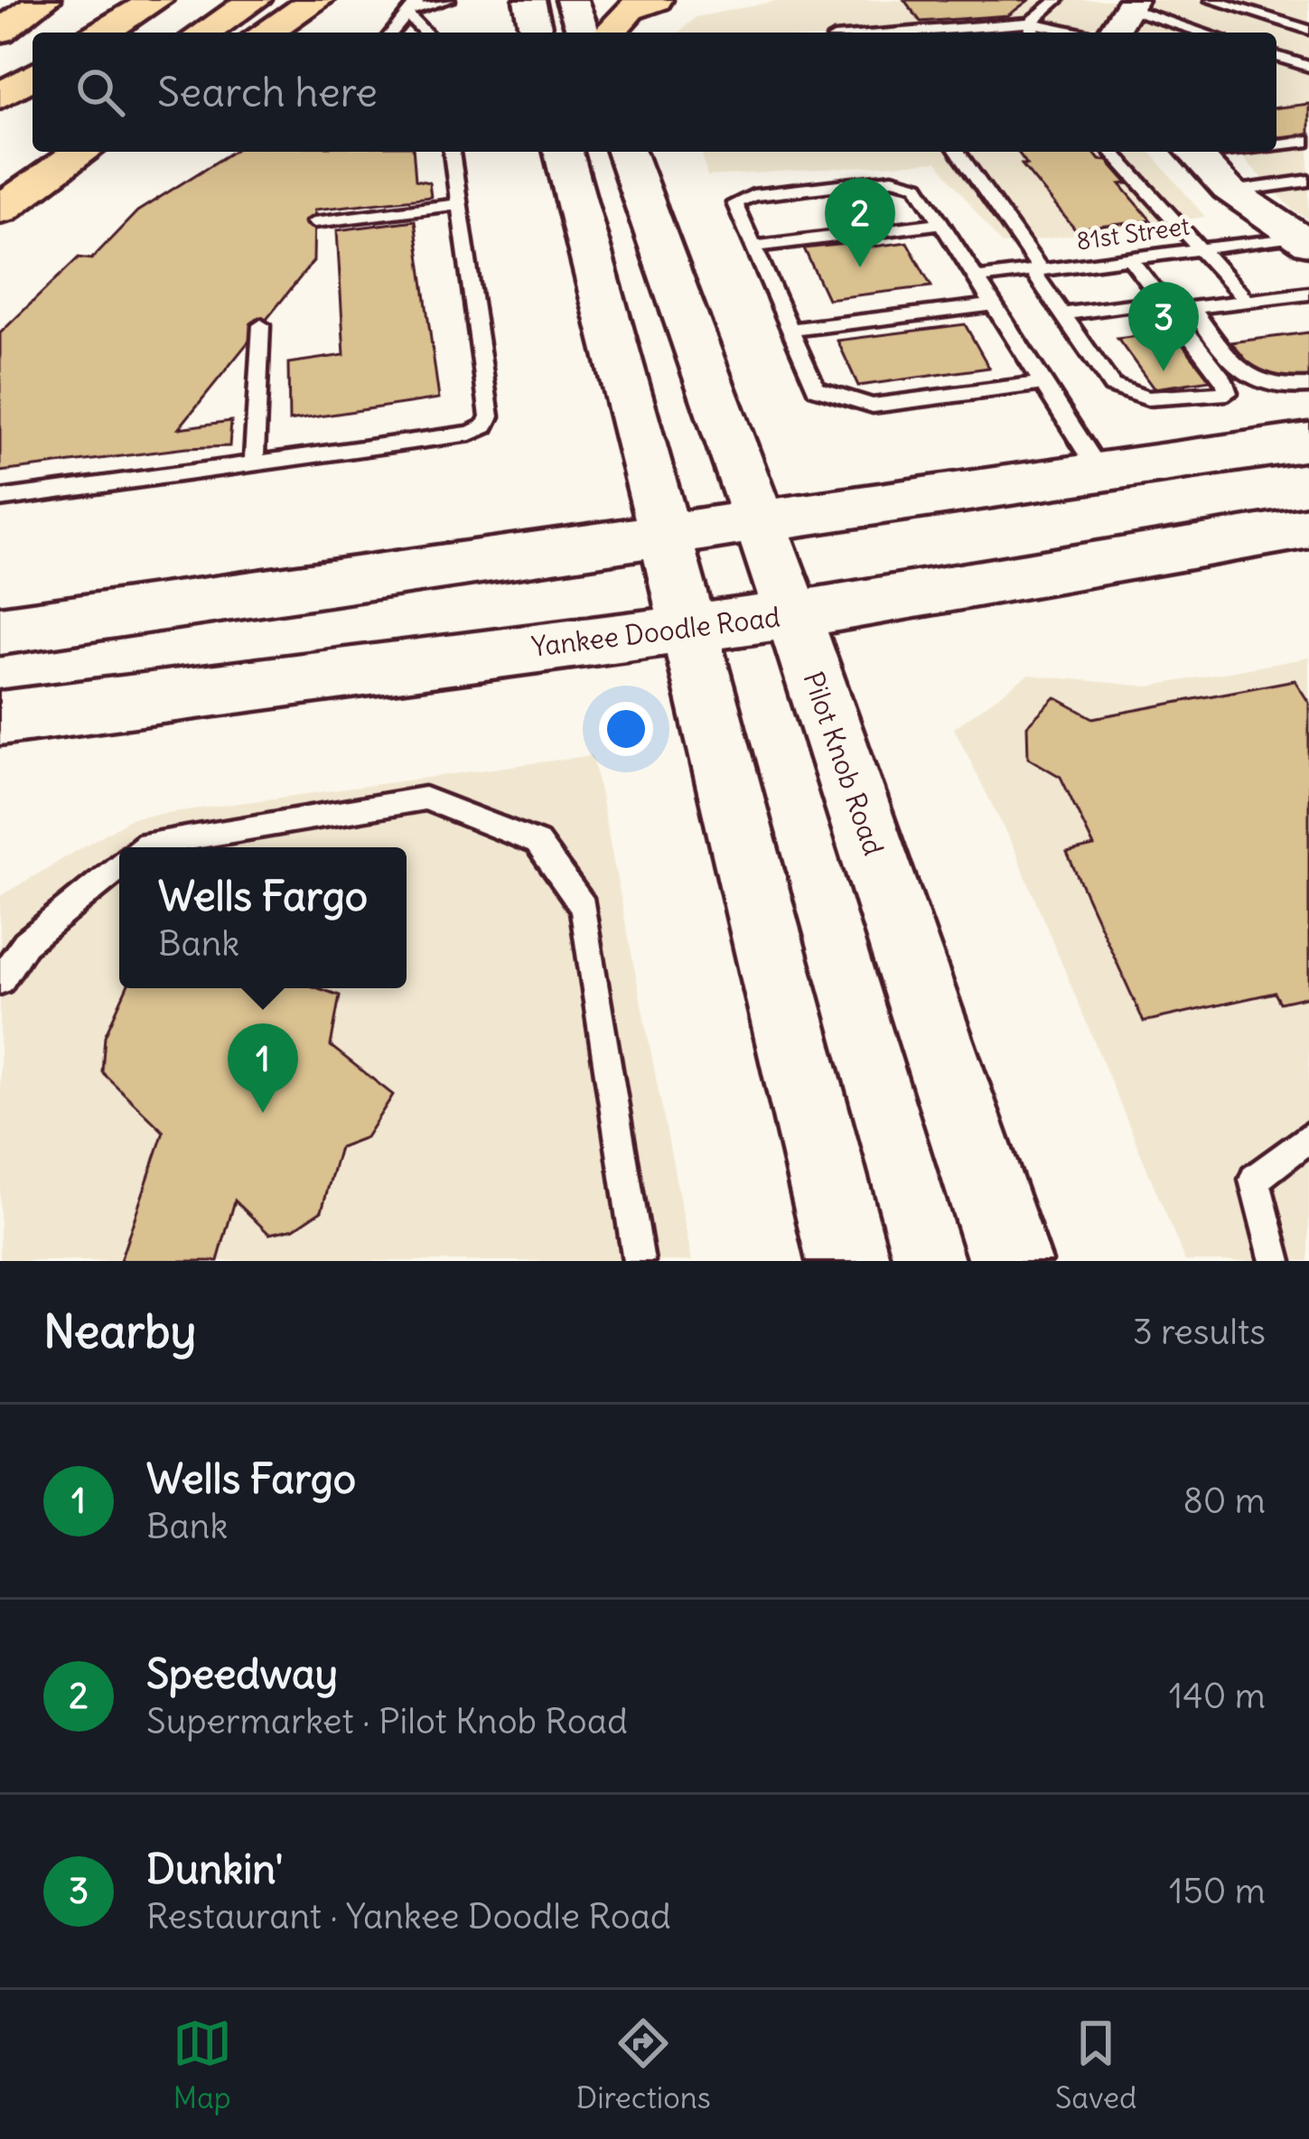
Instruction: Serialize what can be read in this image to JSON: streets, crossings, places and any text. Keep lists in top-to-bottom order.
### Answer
{
  "streets": {
    "main road": ["Yankee Doodle Road", "Pilot Knob Road"],
    "lane": ["81st Street"]
  },
  "crossings": [
    ["Yankee Doodle Road", "Pilot Knob Road"]
  ],
  "page": {
    "search": "Search here",
    "pins": ["2", "3", "1"],
    "popup": ["Wells Fargo", "Bank"],
    "heading": ["Nearby", "3 results"],
    "list": [
      {
        "mark": "1",
        "name": "Wells Fargo",
        "note": "Bank",
        "value": "80 m"
      },
      {
        "mark": "2",
        "name": "Speedway",
        "note": "Supermarket · Pilot Knob Road",
        "value": "140 m"
      },
      {
        "mark": "3",
        "name": "Dunkin'",
        "note": "Restaurant · Yankee Doodle Road",
        "value": "150 m"
      }
    ],
    "nav": ["Map", "Directions", "Saved"]
  }
}
